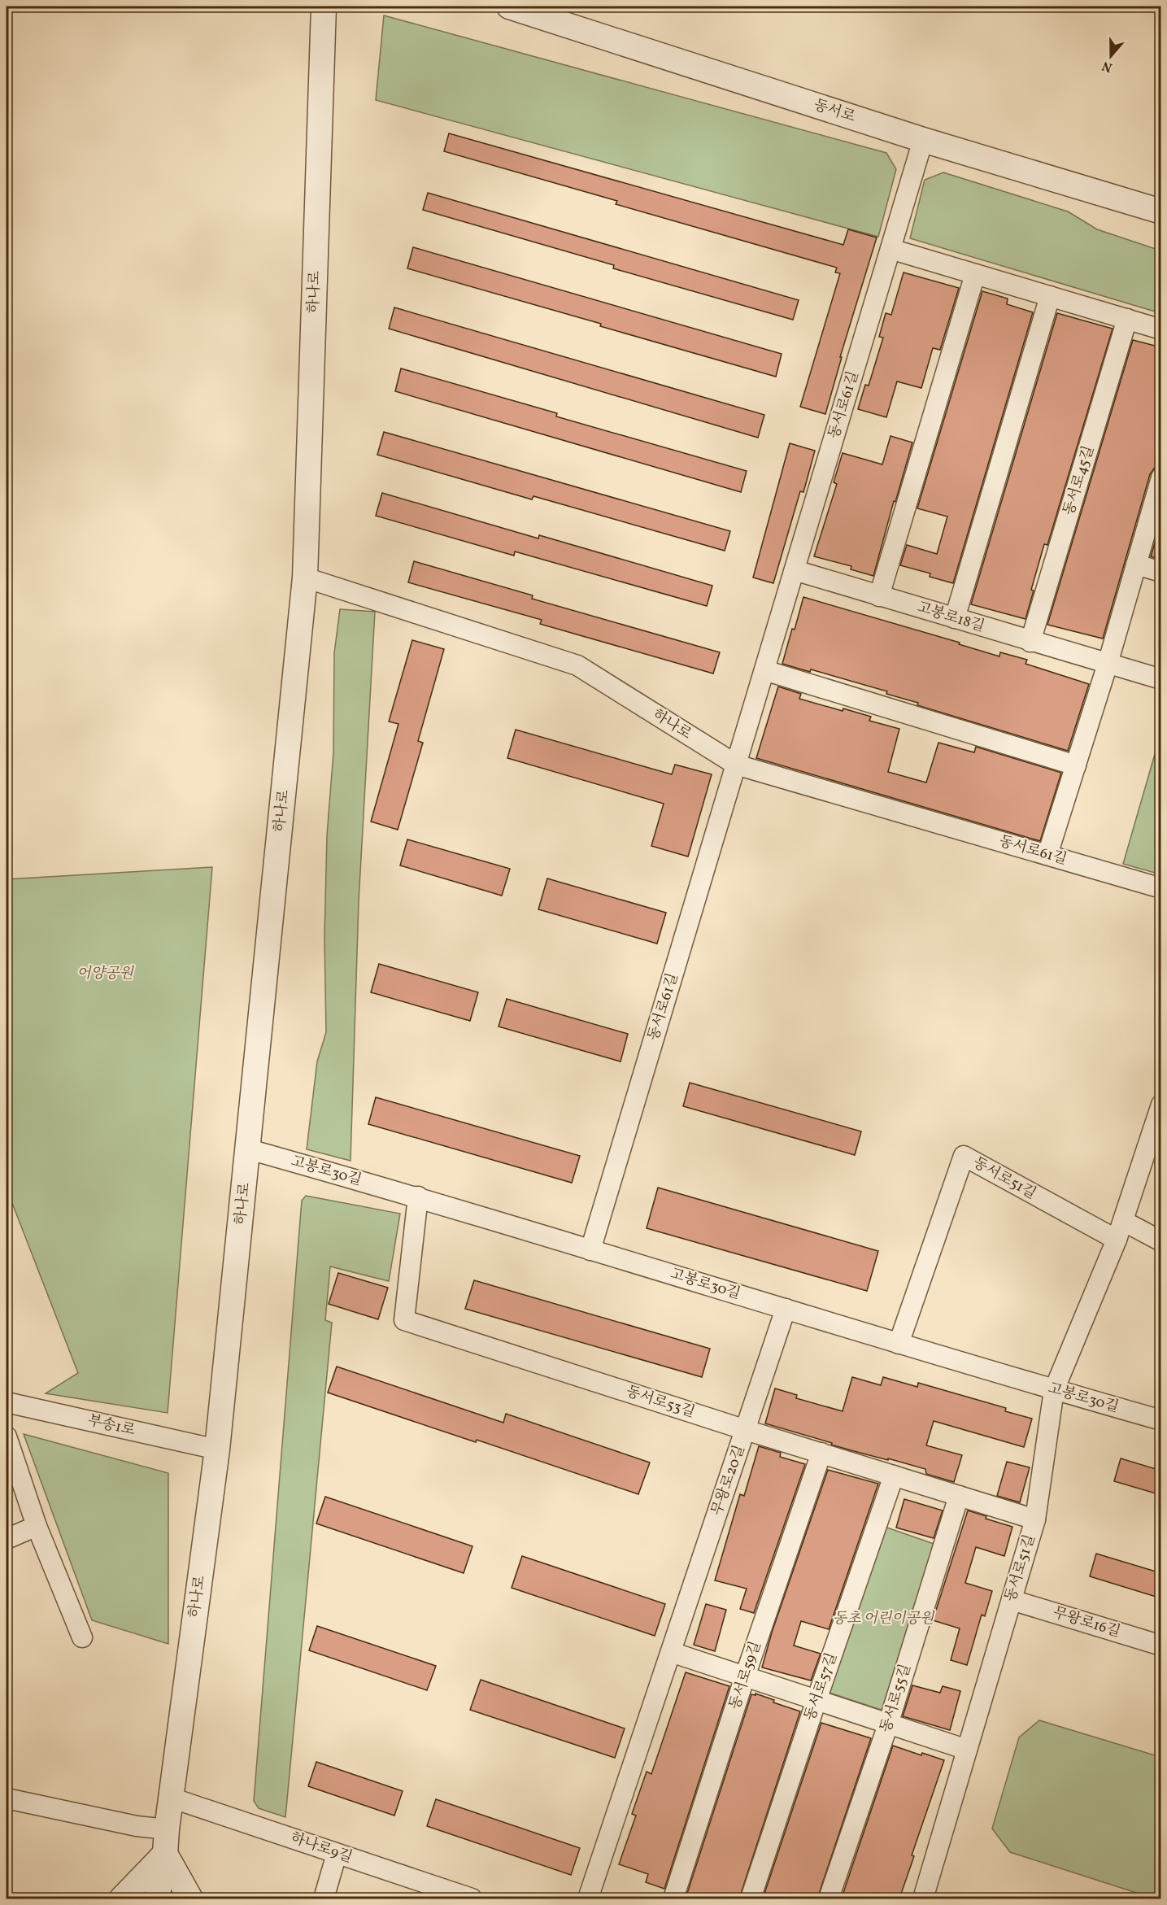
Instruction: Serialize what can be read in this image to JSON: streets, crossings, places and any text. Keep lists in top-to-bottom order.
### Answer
{
  "streets": {
    "street": [
      "동서로",
      "하나로",
      "동서로61길",
      "동서로45길",
      "고봉로18길",
      "고봉로30길",
      "동서로51길",
      "동서로53길",
      "부송1로",
      "무왕로20길",
      "무왕로16길",
      "동서로59길",
      "동서로57길",
      "동서로55길",
      "하나로9길"
    ]
  },
  "crossings": [
    ["동서로", "동서로61길"],
    ["하나로", "동서로61길"],
    ["하나로", "고봉로30길"],
    ["하나로", "부송1로"],
    ["하나로", "하나로9길"],
    ["동서로61길", "고봉로18길"],
    ["동서로61길", "고봉로30길"],
    ["동서로45길", "고봉로18길"],
    ["고봉로30길", "동서로51길"],
    ["고봉로30길", "동서로53길"],
    ["고봉로30길", "무왕로20길"],
    ["동서로51길", "동서로53길"],
    ["동서로51길", "무왕로16길"],
    ["동서로53길", "무왕로20길"],
    ["동서로53길", "동서로59길"],
    ["동서로53길", "동서로57길"],
    ["동서로53길", "동서로55길"]
  ],
  "parks": ["어양공원", "동초 어린이공원"],
  "north": "bottom"
}
